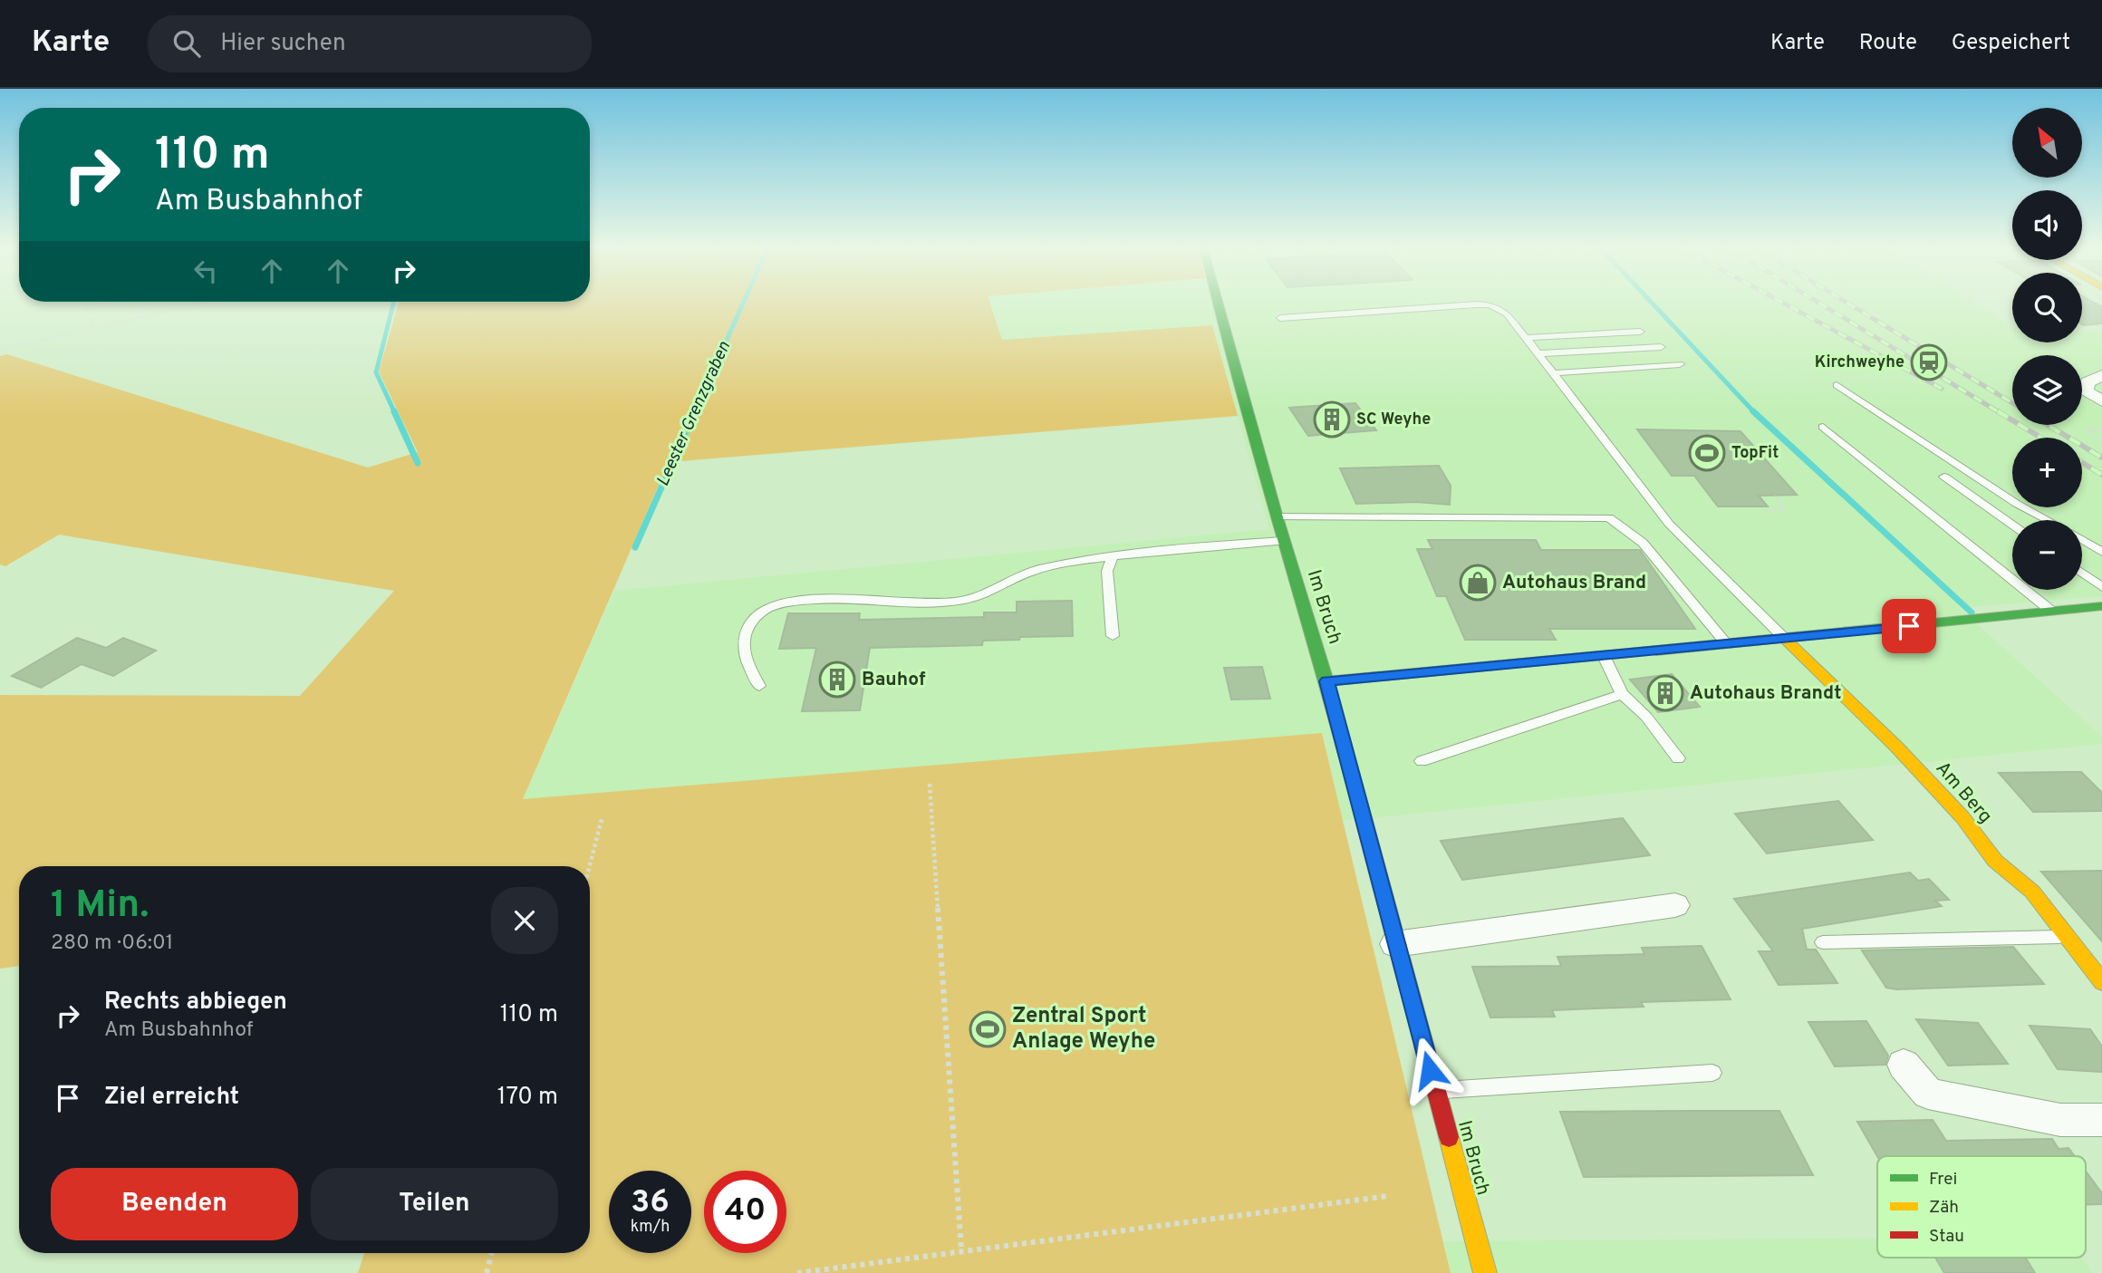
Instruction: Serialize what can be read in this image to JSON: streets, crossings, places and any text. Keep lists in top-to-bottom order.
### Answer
{
  "streets": {
    "street": ["Im Bruch", "Am Berg"]
  },
  "water": ["Leester Grenzgraben"],
  "places": {
    "station": ["Kirchweyhe"],
    "building": ["SC Weyhe", "Bauhof", "Autohaus Brandt"],
    "sports": ["TopFit", "Zentral Sport Anlage Weyhe"],
    "shop": ["Autohaus Brand"]
  },
  "legend": ["Frei", "Zäh", "Stau"],
  "north": "top left",
  "page": {
    "header": "Karte",
    "search": "Hier suchen",
    "nav": ["Karte", "Route", "Gespeichert"],
    "map_buttons": ["+", "−"],
    "turn": ["110 m", "Am Busbahnhof"],
    "heading": ["1 Min.", "280 m · 06:01"],
    "list": [
      {
        "name": "Rechts abbiegen",
        "note": "Am Busbahnhof",
        "value": "110 m"
      },
      {
        "name": "Ziel erreicht",
        "value": "170 m"
      }
    ],
    "buttons": ["Beenden", "Teilen"],
    "speed": "36 km/h",
    "limit": "40"
  }
}
